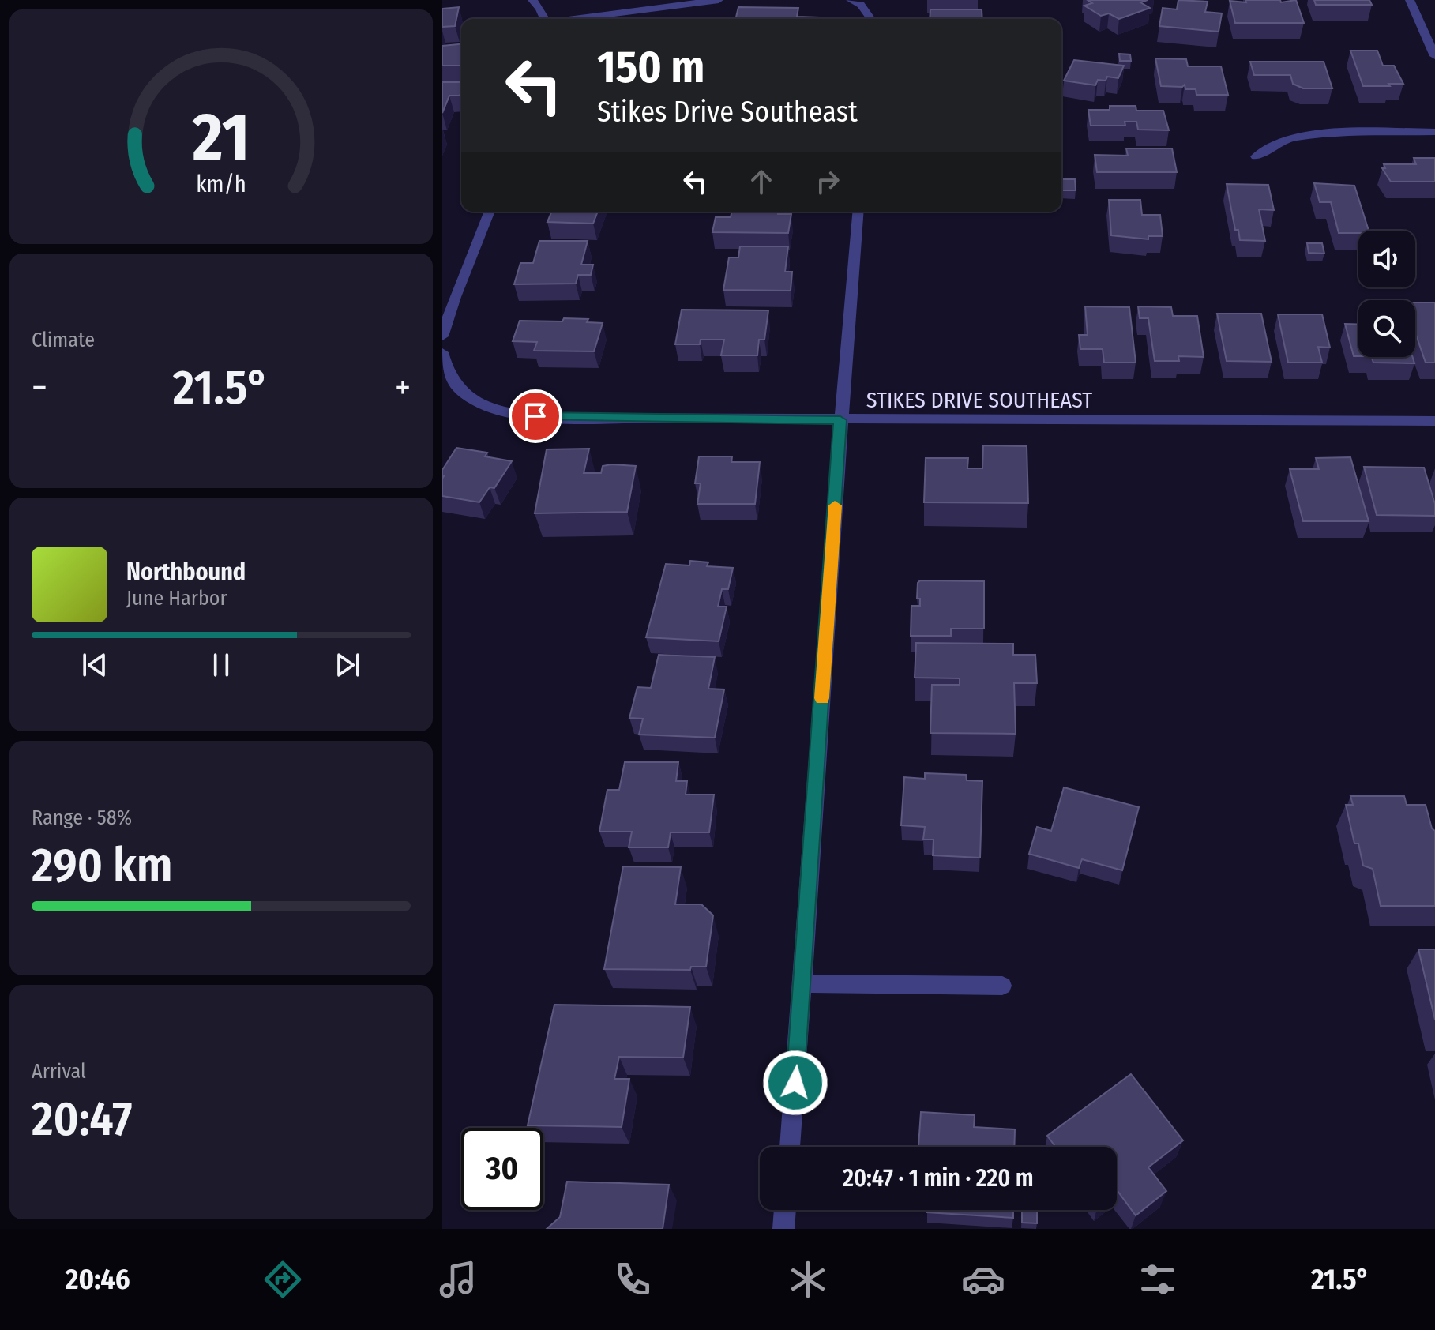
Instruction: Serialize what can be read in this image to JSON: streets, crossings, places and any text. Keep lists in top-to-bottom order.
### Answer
{
  "streets": {
    "street": ["STIKES DRIVE SOUTHEAST"]
  },
  "page": {
    "turn": ["150 m", "Stikes Drive Southeast"],
    "tile": [
      "Climate",
      ["Range · 58%", "290 km"],
      ["Arrival", "20:47"]
    ],
    "heat": ["−", "21.5°", "+"],
    "song": ["Northbound", "June Harbor"],
    "limit": "30",
    "trip": "20:47 · 1 min · 220 m",
    "tabs": ["20:46", "21.5°"],
    "gauge": ["21", "km/h"]
  }
}
